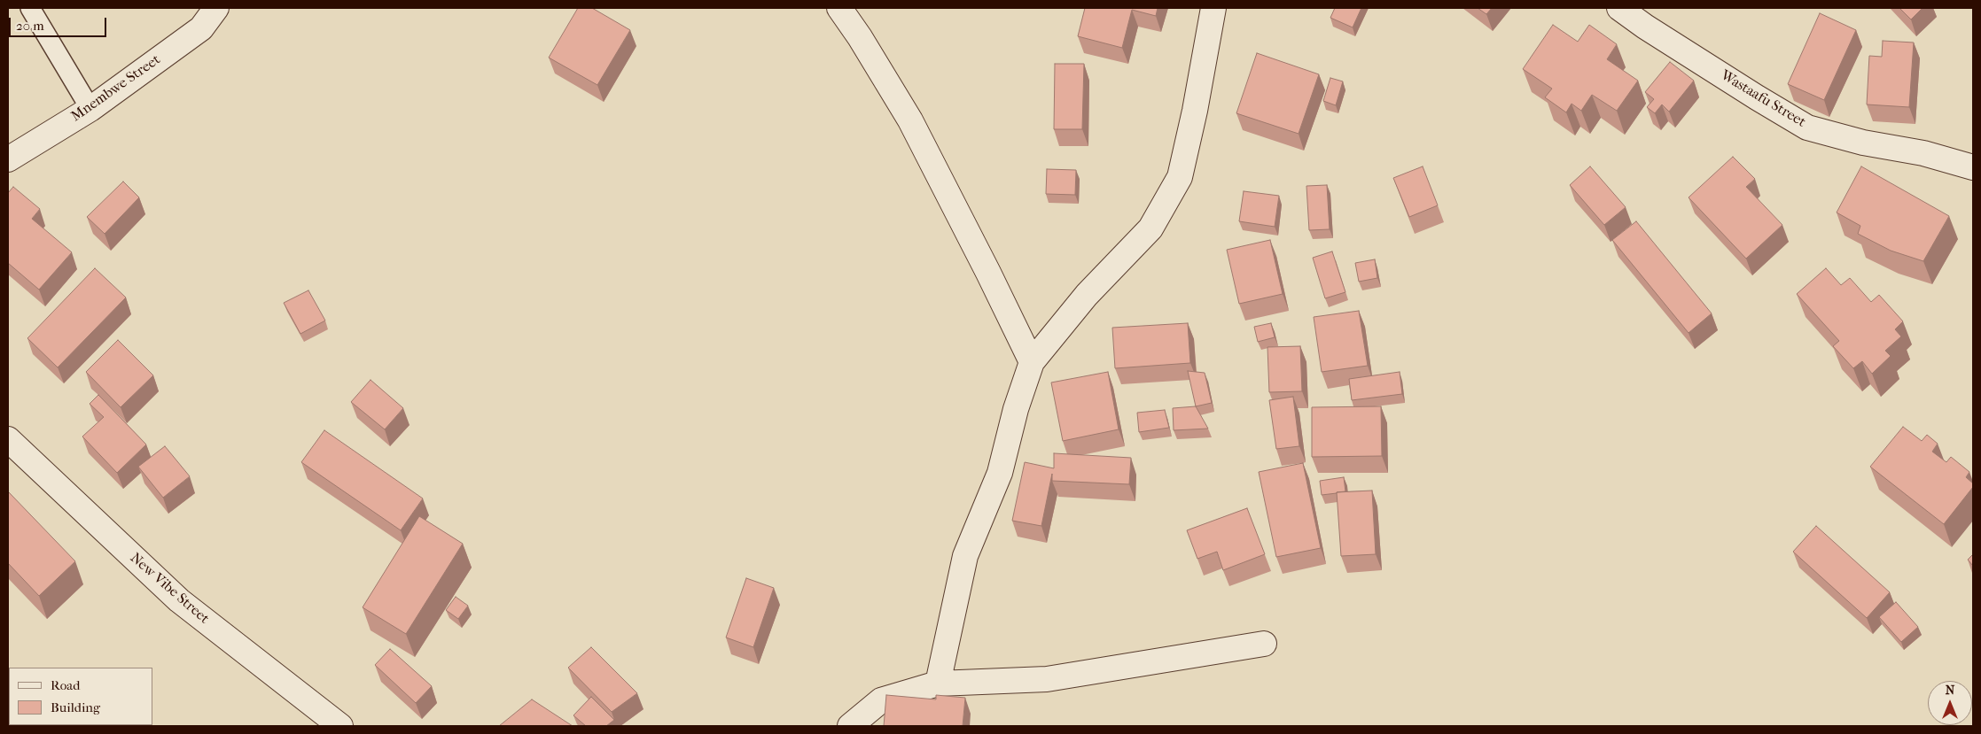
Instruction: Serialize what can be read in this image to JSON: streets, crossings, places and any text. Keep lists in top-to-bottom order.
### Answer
{
  "streets": {
    "street": ["Mnembwe Street", "Wastaafu Street", "New Vibe Street"]
  },
  "legend": ["Road", "Building"],
  "scale_bar": "20 m",
  "north": "top"
}
